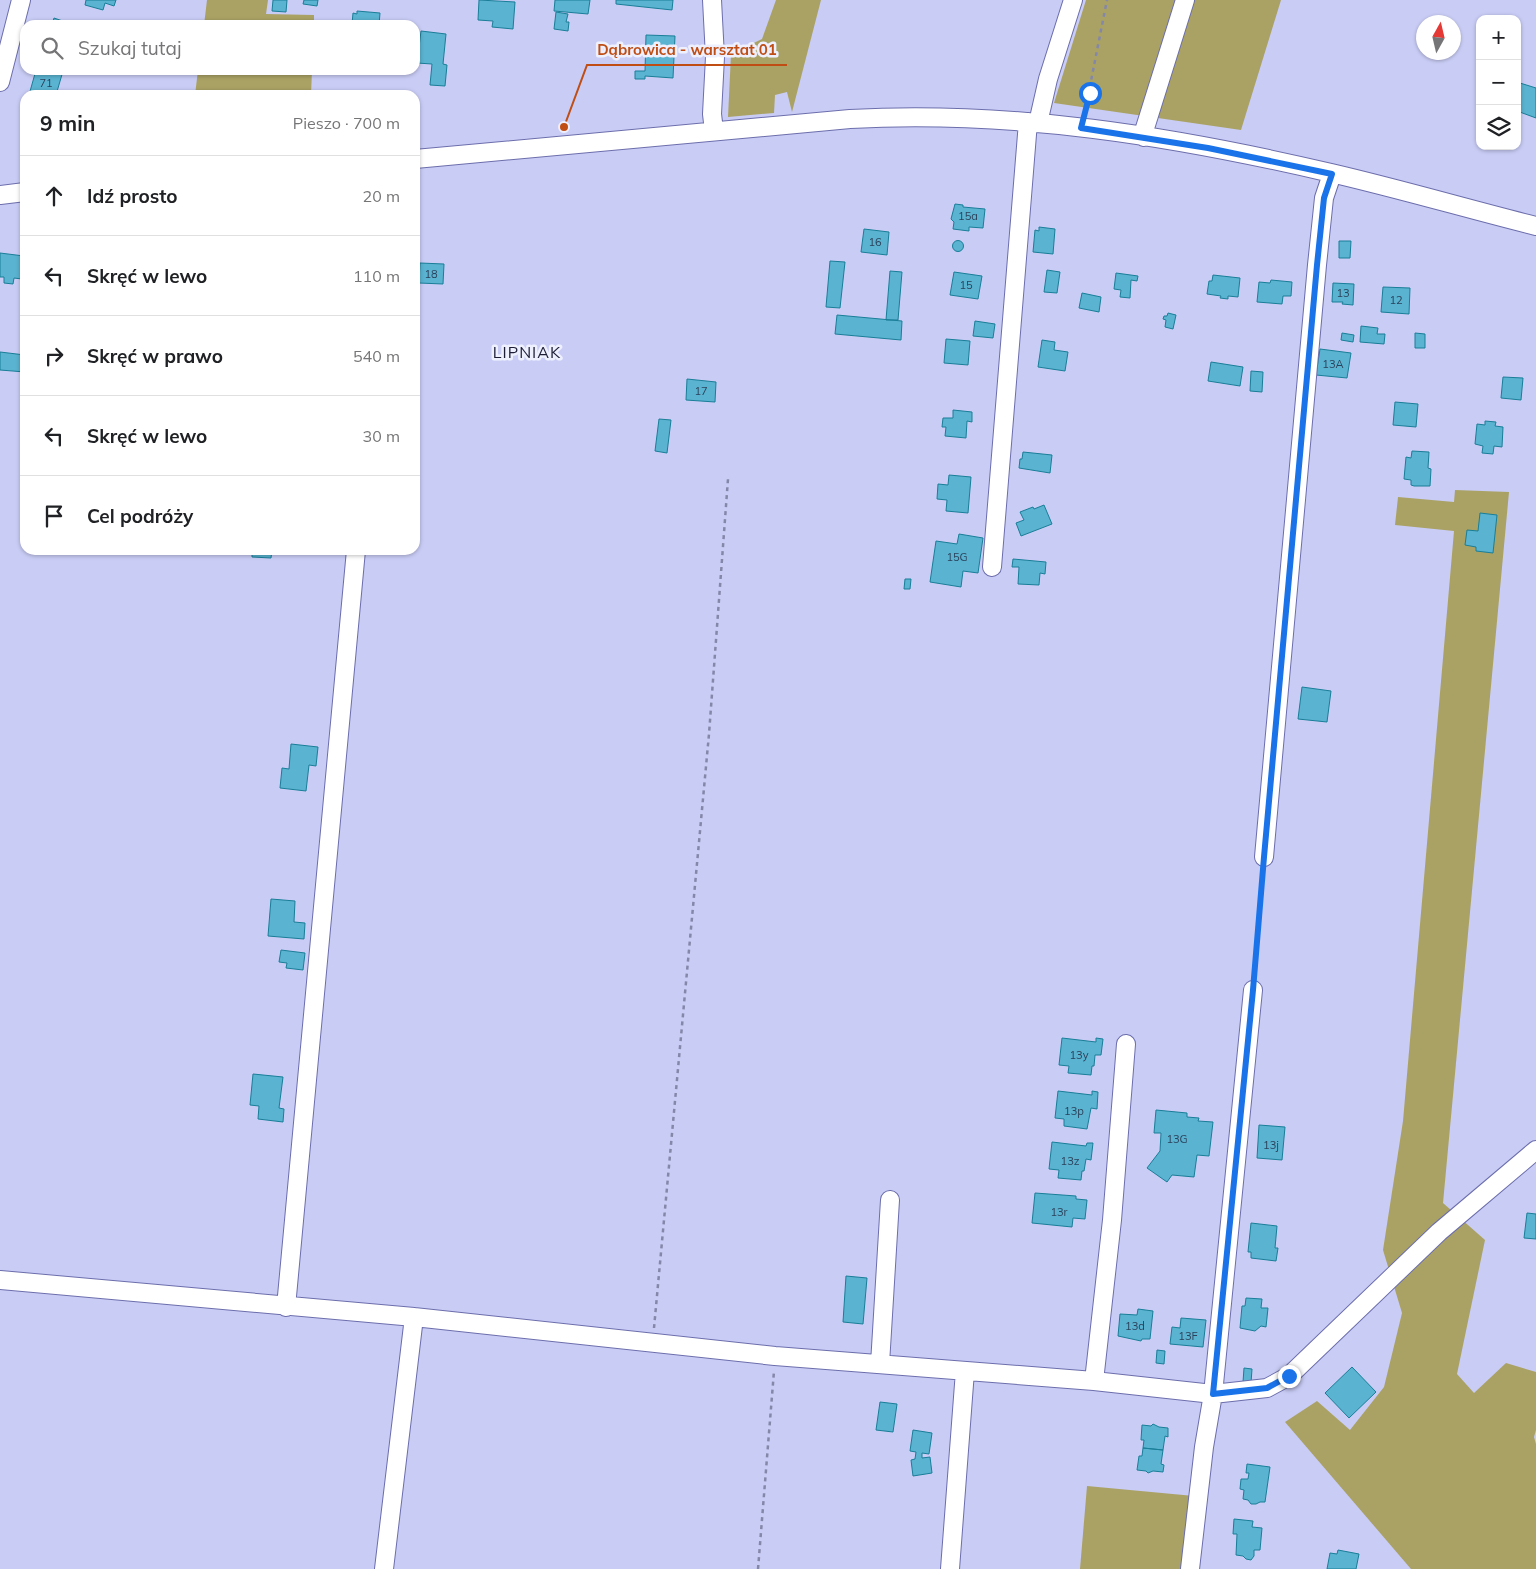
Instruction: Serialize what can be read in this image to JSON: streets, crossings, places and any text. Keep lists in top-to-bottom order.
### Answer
{
  "districts": ["LIPNIAK"],
  "places": ["Dąbrowica - warsztat 01"],
  "house_numbers": [
    "71",
    "15a",
    "16",
    "18",
    "15",
    "13",
    "12",
    "13A",
    "17",
    "15G",
    "13y",
    "13p",
    "13G",
    "13j",
    "13z",
    "13r",
    "13d",
    "13F"
  ],
  "north": "top",
  "page": {
    "map_buttons": ["+", "−"],
    "search": "Szukaj tutaj",
    "heading": ["9 min", "Pieszo · 700 m"],
    "list": [
      ["Idź prosto", "20 m"],
      ["Skręć w lewo", "110 m"],
      ["Skręć w prawo", "540 m"],
      ["Skręć w lewo", "30 m"],
      "Cel podróży"
    ]
  }
}
